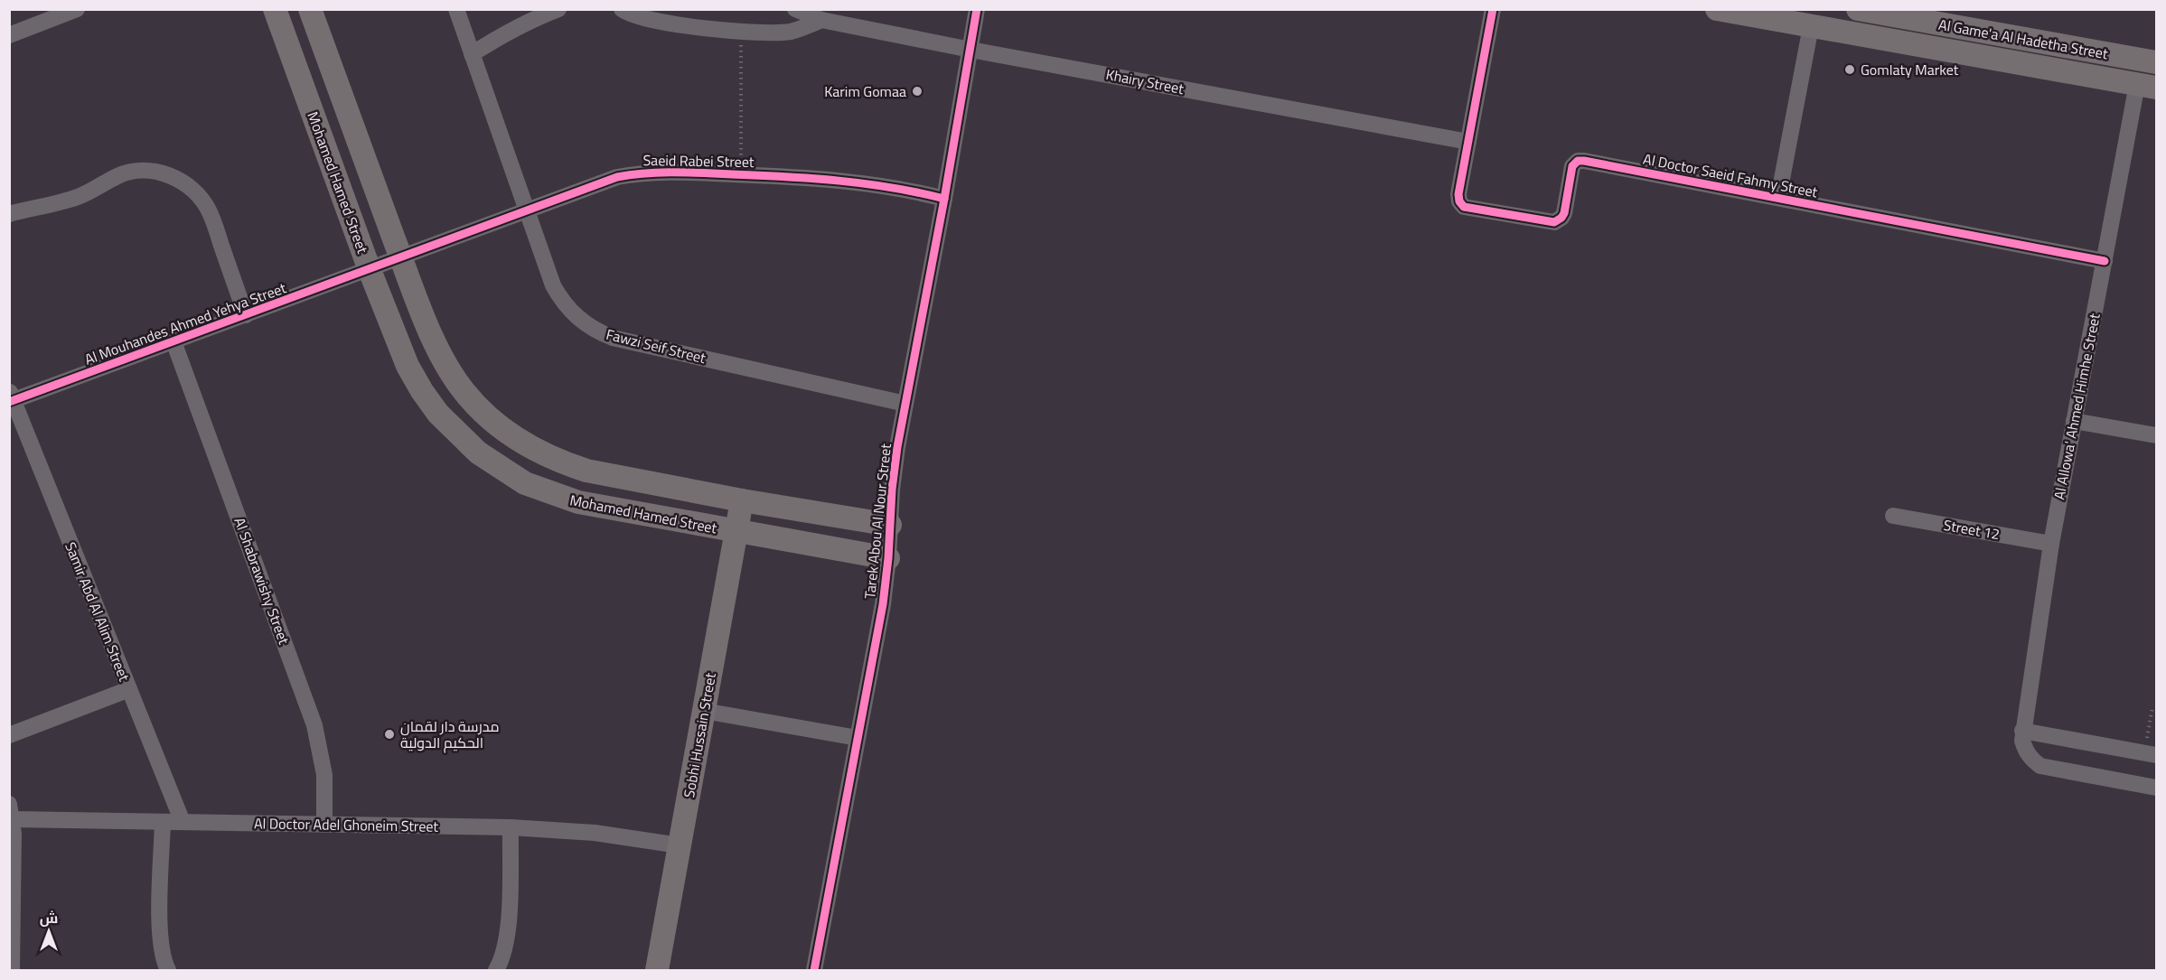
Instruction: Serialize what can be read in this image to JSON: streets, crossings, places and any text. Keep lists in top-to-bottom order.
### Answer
{
  "streets": {
    "street": [
      "Al Game'a Al Hadetha Street",
      "Khairy Street",
      "Saeid Rabei Street",
      "Al Doctor Saeid Fahmy Street",
      "Mohamed Hamed Street",
      "Al Mouhandes Ahmed Yehya Street",
      "Fawzi Seif Street",
      "Al Allowa' Ahmed Himhe Street",
      "Tarek Abou Al Nour Street",
      "Street 12",
      "Al Shabrawishy Street",
      "Samir Abd Al Alim Street",
      "Sobhi Hussain Street",
      "Al Doctor Adel Ghoneim Street"
    ]
  },
  "crossings": [
    ["Al Game'a Al Hadetha Street", "Al Allowa' Ahmed Himhe Street"],
    ["Khairy Street", "Al Doctor Saeid Fahmy Street"],
    ["Khairy Street", "Tarek Abou Al Nour Street"],
    ["Saeid Rabei Street", "Mohamed Hamed Street"],
    ["Saeid Rabei Street", "Al Mouhandes Ahmed Yehya Street"],
    ["Saeid Rabei Street", "Fawzi Seif Street"],
    ["Saeid Rabei Street", "Tarek Abou Al Nour Street"],
    ["Al Doctor Saeid Fahmy Street", "Al Allowa' Ahmed Himhe Street"],
    ["Mohamed Hamed Street", "Al Mouhandes Ahmed Yehya Street"],
    ["Mohamed Hamed Street", "Tarek Abou Al Nour Street"],
    ["Mohamed Hamed Street", "Sobhi Hussain Street"],
    ["Al Mouhandes Ahmed Yehya Street", "Al Shabrawishy Street"],
    ["Al Mouhandes Ahmed Yehya Street", "Samir Abd Al Alim Street"],
    ["Fawzi Seif Street", "Tarek Abou Al Nour Street"],
    ["Al Allowa' Ahmed Himhe Street", "Street 12"],
    ["Al Shabrawishy Street", "Al Doctor Adel Ghoneim Street"],
    ["Samir Abd Al Alim Street", "Al Doctor Adel Ghoneim Street"],
    ["Sobhi Hussain Street", "Al Doctor Adel Ghoneim Street"]
  ],
  "places": ["Gomlaty Market", "Karim Gomaa", "مدرسة دار لقمان الحكيم الدولية"],
  "north": "top"
}
